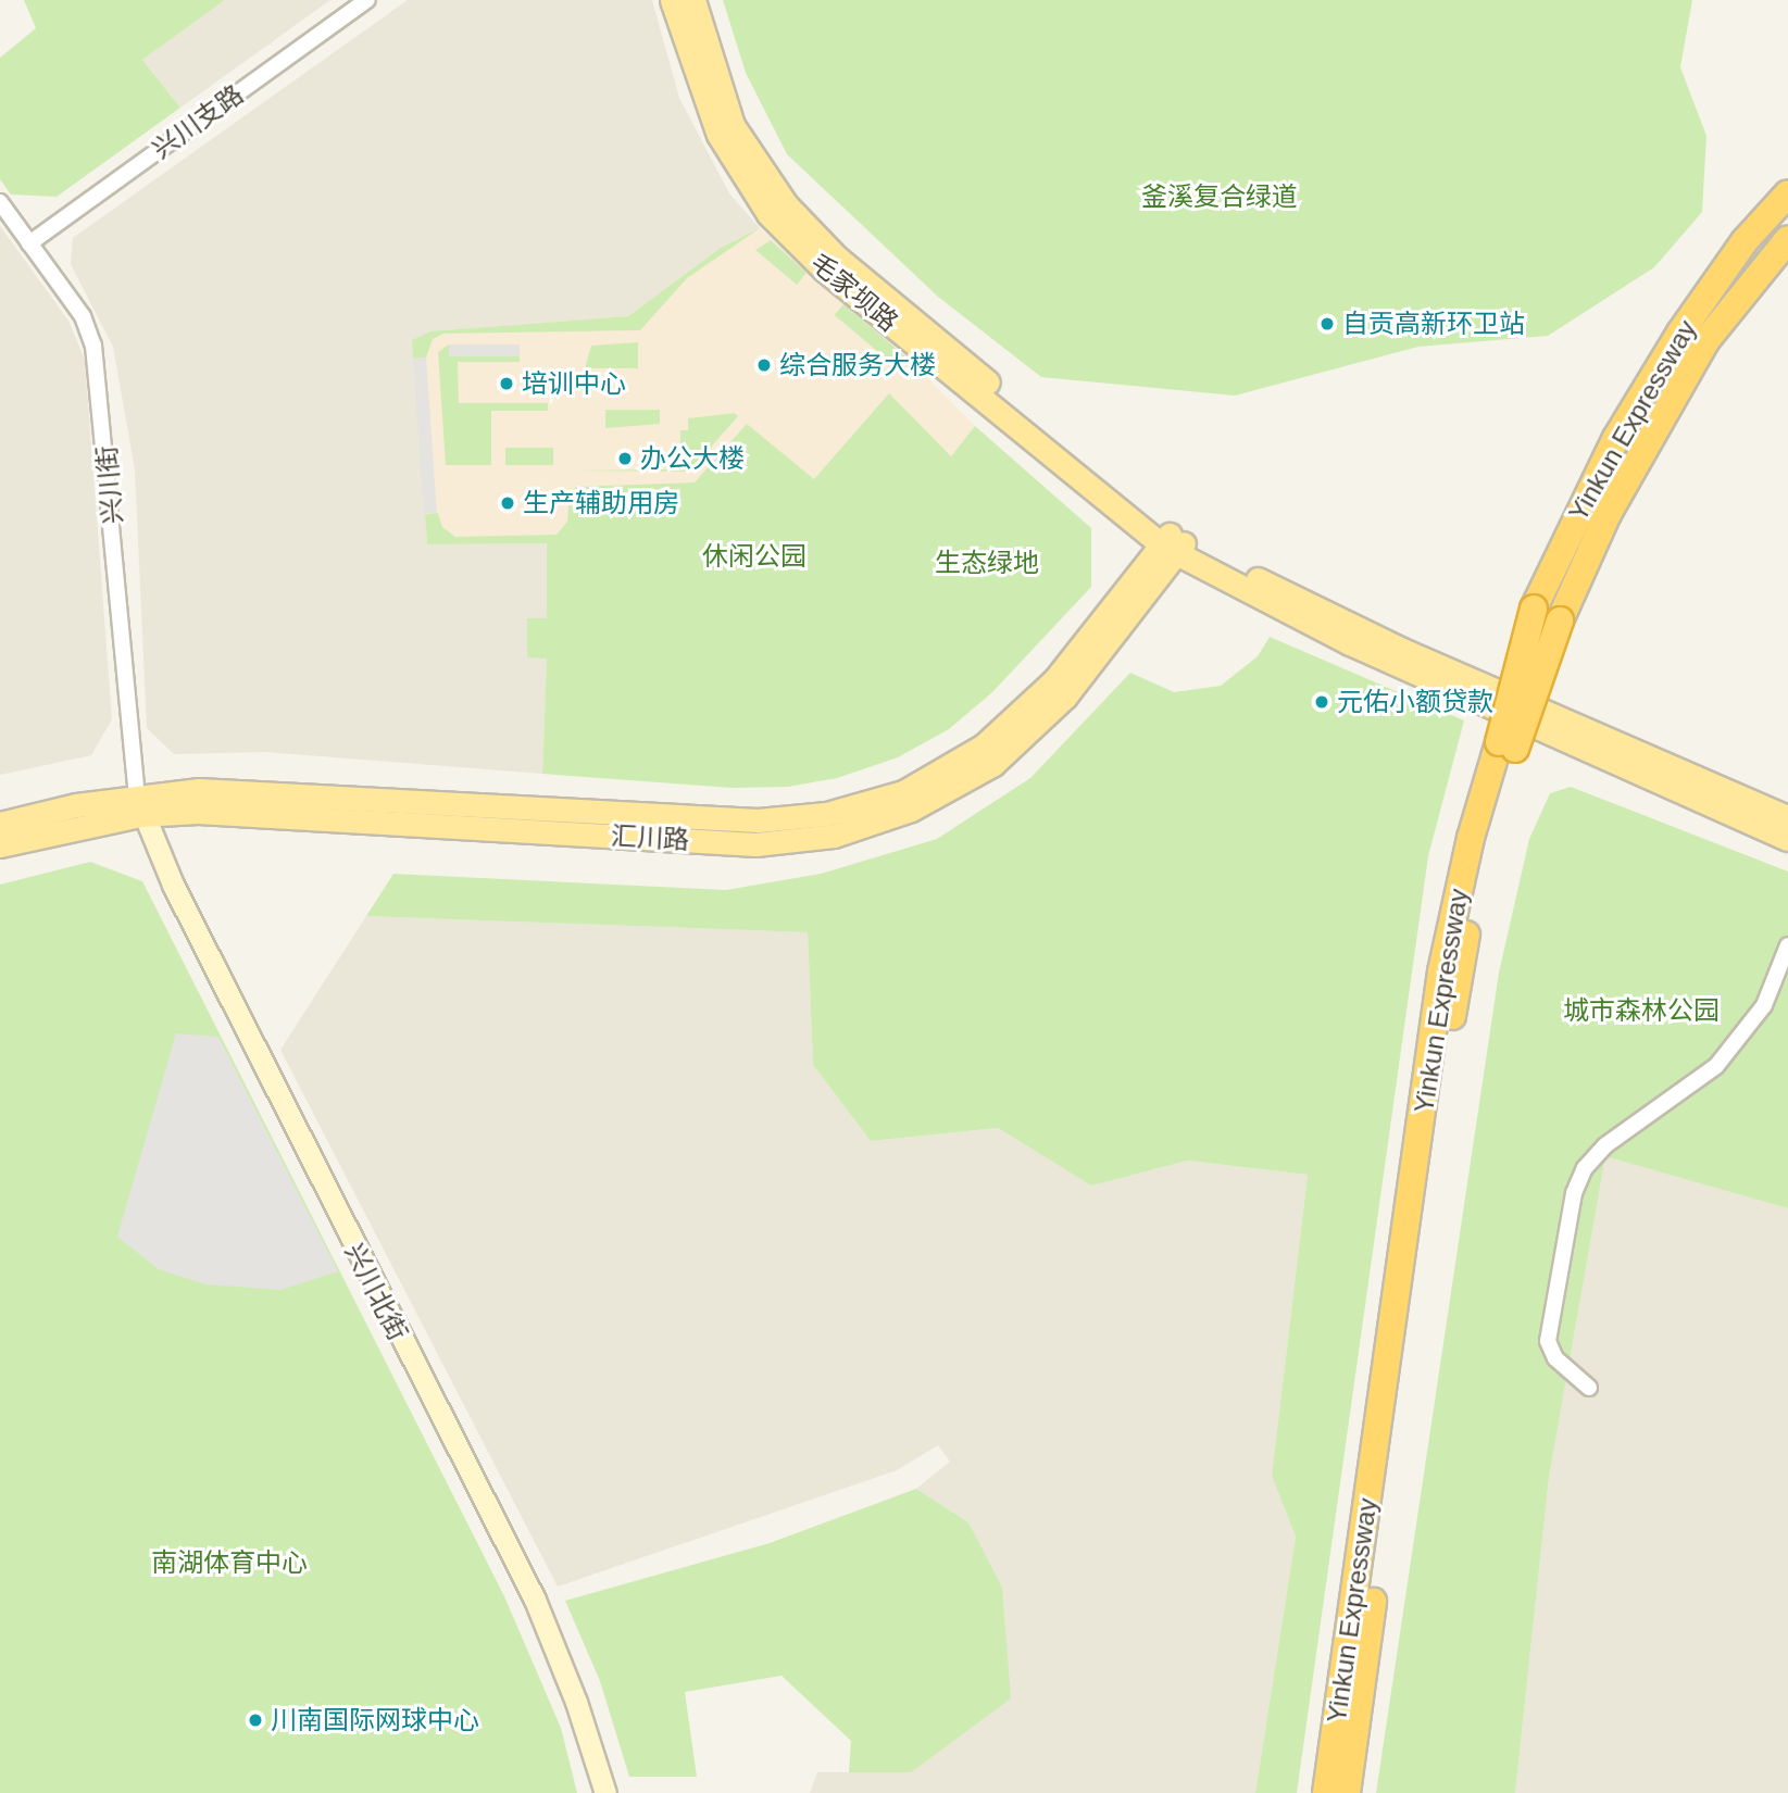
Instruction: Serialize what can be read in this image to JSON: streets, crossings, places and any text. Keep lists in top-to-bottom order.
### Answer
{
  "streets": {
    "highway": ["Yinkun Expressway"],
    "main road": ["毛家坝路", "汇川路"],
    "street": ["兴川支路", "兴川街", "兴川北街"]
  },
  "crossings": [
    ["兴川支路", "兴川街"],
    ["毛家坝路", "汇川路"],
    ["兴川街", "汇川路"],
    ["兴川街", "兴川北街"],
    ["汇川路", "兴川北街"]
  ],
  "parks": [
    "釜溪复合绿道",
    "休闲公园",
    "生态绿地",
    "城市森林公园",
    "南湖体育中心"
  ],
  "places": [
    "自贡高新环卫站",
    "综合服务大楼",
    "培训中心",
    "办公大楼",
    "生产辅助用房",
    "元佑小额贷款",
    "川南国际网球中心"
  ]
}
